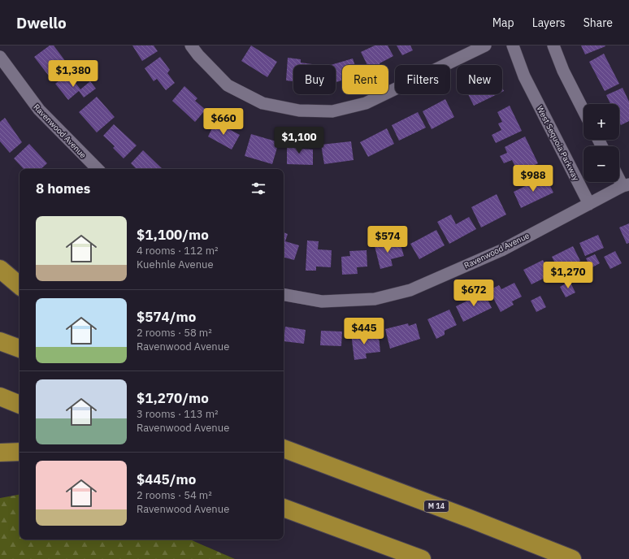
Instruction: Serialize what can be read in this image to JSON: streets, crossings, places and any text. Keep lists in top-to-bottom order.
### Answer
{
  "streets": {
    "highway": ["M 14"],
    "street": ["Ravenwood Avenue", "West Sequoia Parkway"]
  },
  "crossings": [
    ["Ravenwood Avenue", "West Sequoia Parkway"]
  ],
  "page": {
    "header": "Dwello",
    "nav": ["Map", "Layers", "Share"],
    "price": [
      "$1,380",
      "$660",
      "$1,100",
      "$988",
      "$574",
      "$1,270",
      "$672",
      "$445"
    ],
    "chip": [
      "Buy",
      "Rent",
      "Filters",
      "New"
    ],
    "map_buttons": ["+", "−"],
    "heading": "8 homes",
    "list": [
      {
        "name": "$1,100/mo",
        "note": "4 rooms · 112 m² · Kuehnle Avenue"
      },
      {
        "name": "$574/mo",
        "note": "2 rooms · 58 m² · Ravenwood Avenue"
      },
      {
        "name": "$1,270/mo",
        "note": "3 rooms · 113 m² · Ravenwood Avenue"
      },
      {
        "name": "$445/mo",
        "note": "2 rooms · 54 m² · Ravenwood Avenue"
      }
    ]
  }
}
